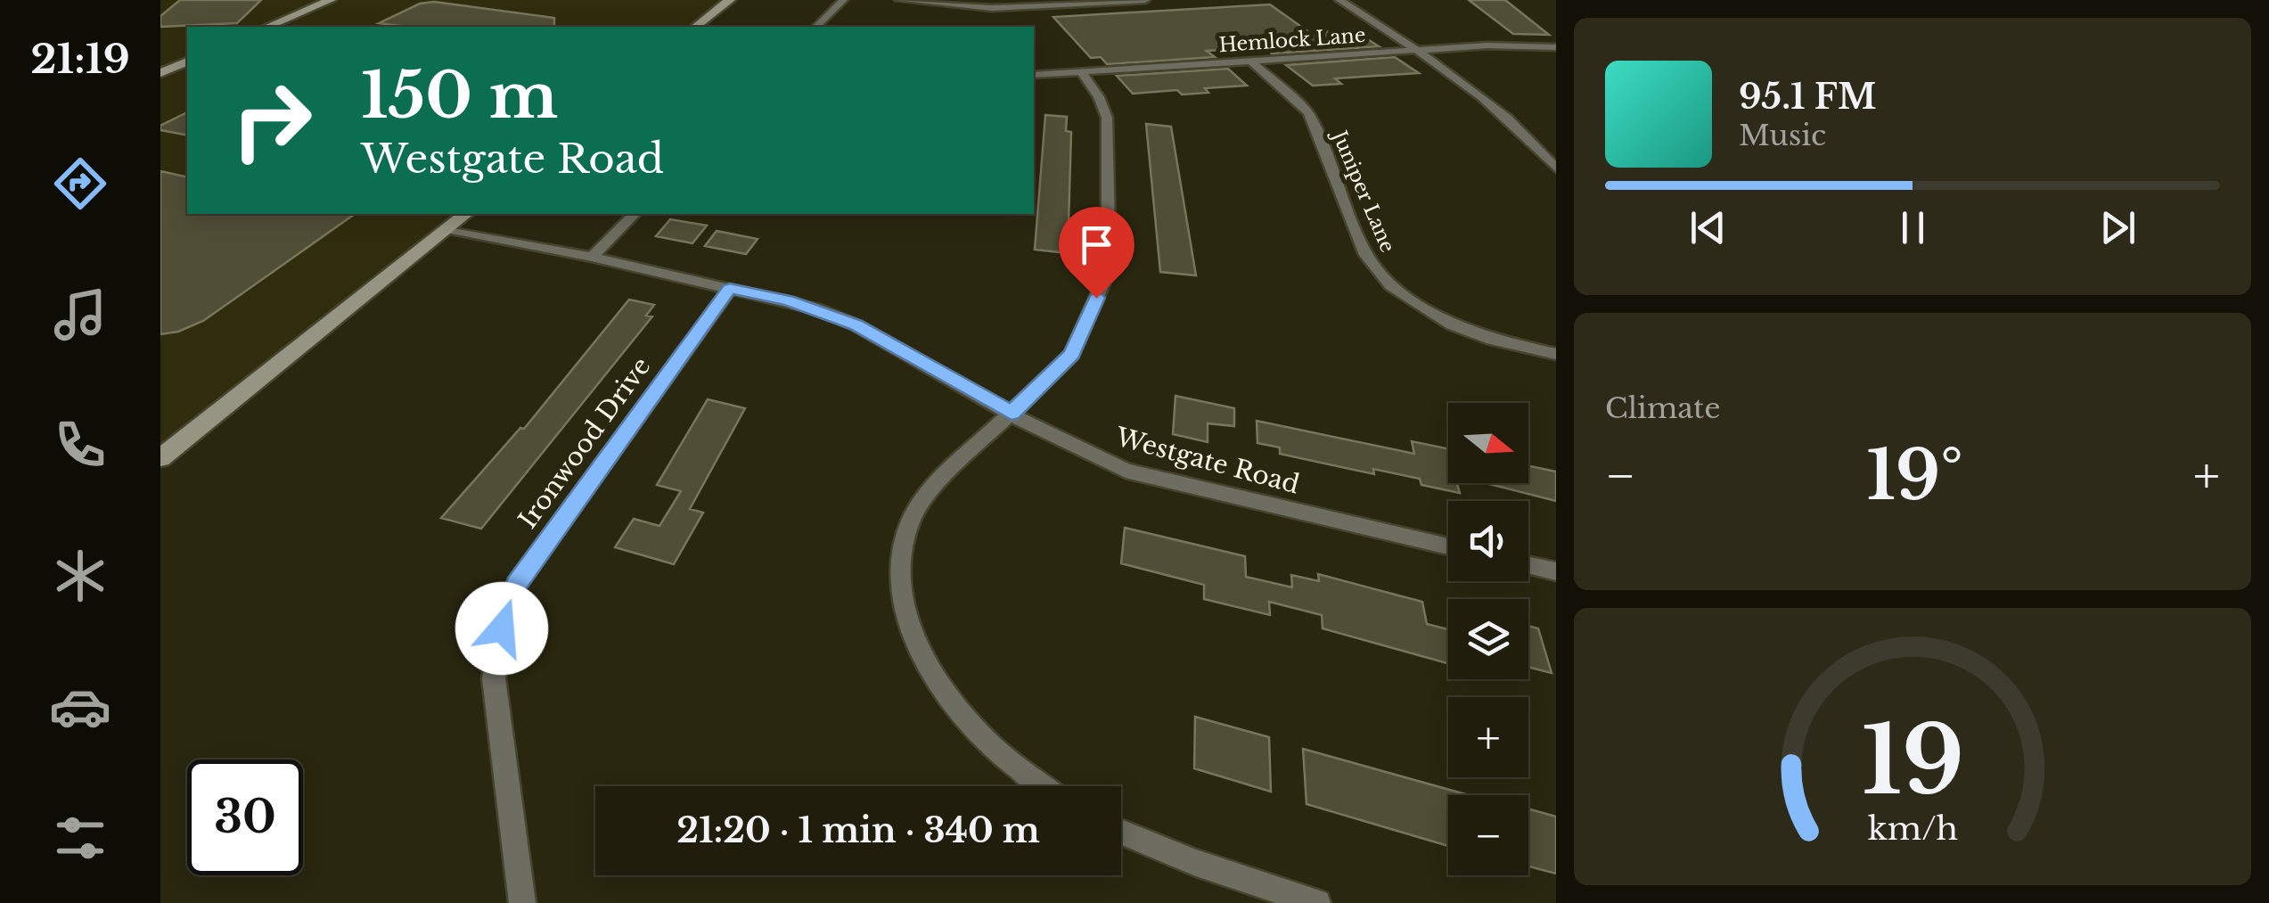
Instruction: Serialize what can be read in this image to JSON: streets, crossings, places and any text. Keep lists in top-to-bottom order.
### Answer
{
  "streets": {
    "street": [
      "Hemlock Lane",
      "Juniper Lane",
      "Ironwood Drive",
      "Westgate Road"
    ]
  },
  "crossings": [
    ["Hemlock Lane", "Juniper Lane"],
    ["Ironwood Drive", "Westgate Road"]
  ],
  "north": "right",
  "page": {
    "tabs": "21:19",
    "turn": ["150 m", "Westgate Road"],
    "song": ["95.1 FM", "Music"],
    "tile": "Climate",
    "map_buttons": ["+", "−"],
    "heat": ["−", "19°", "+"],
    "limit": "30",
    "trip": "21:20 · 1 min · 340 m",
    "gauge": ["19", "km/h"]
  }
}
